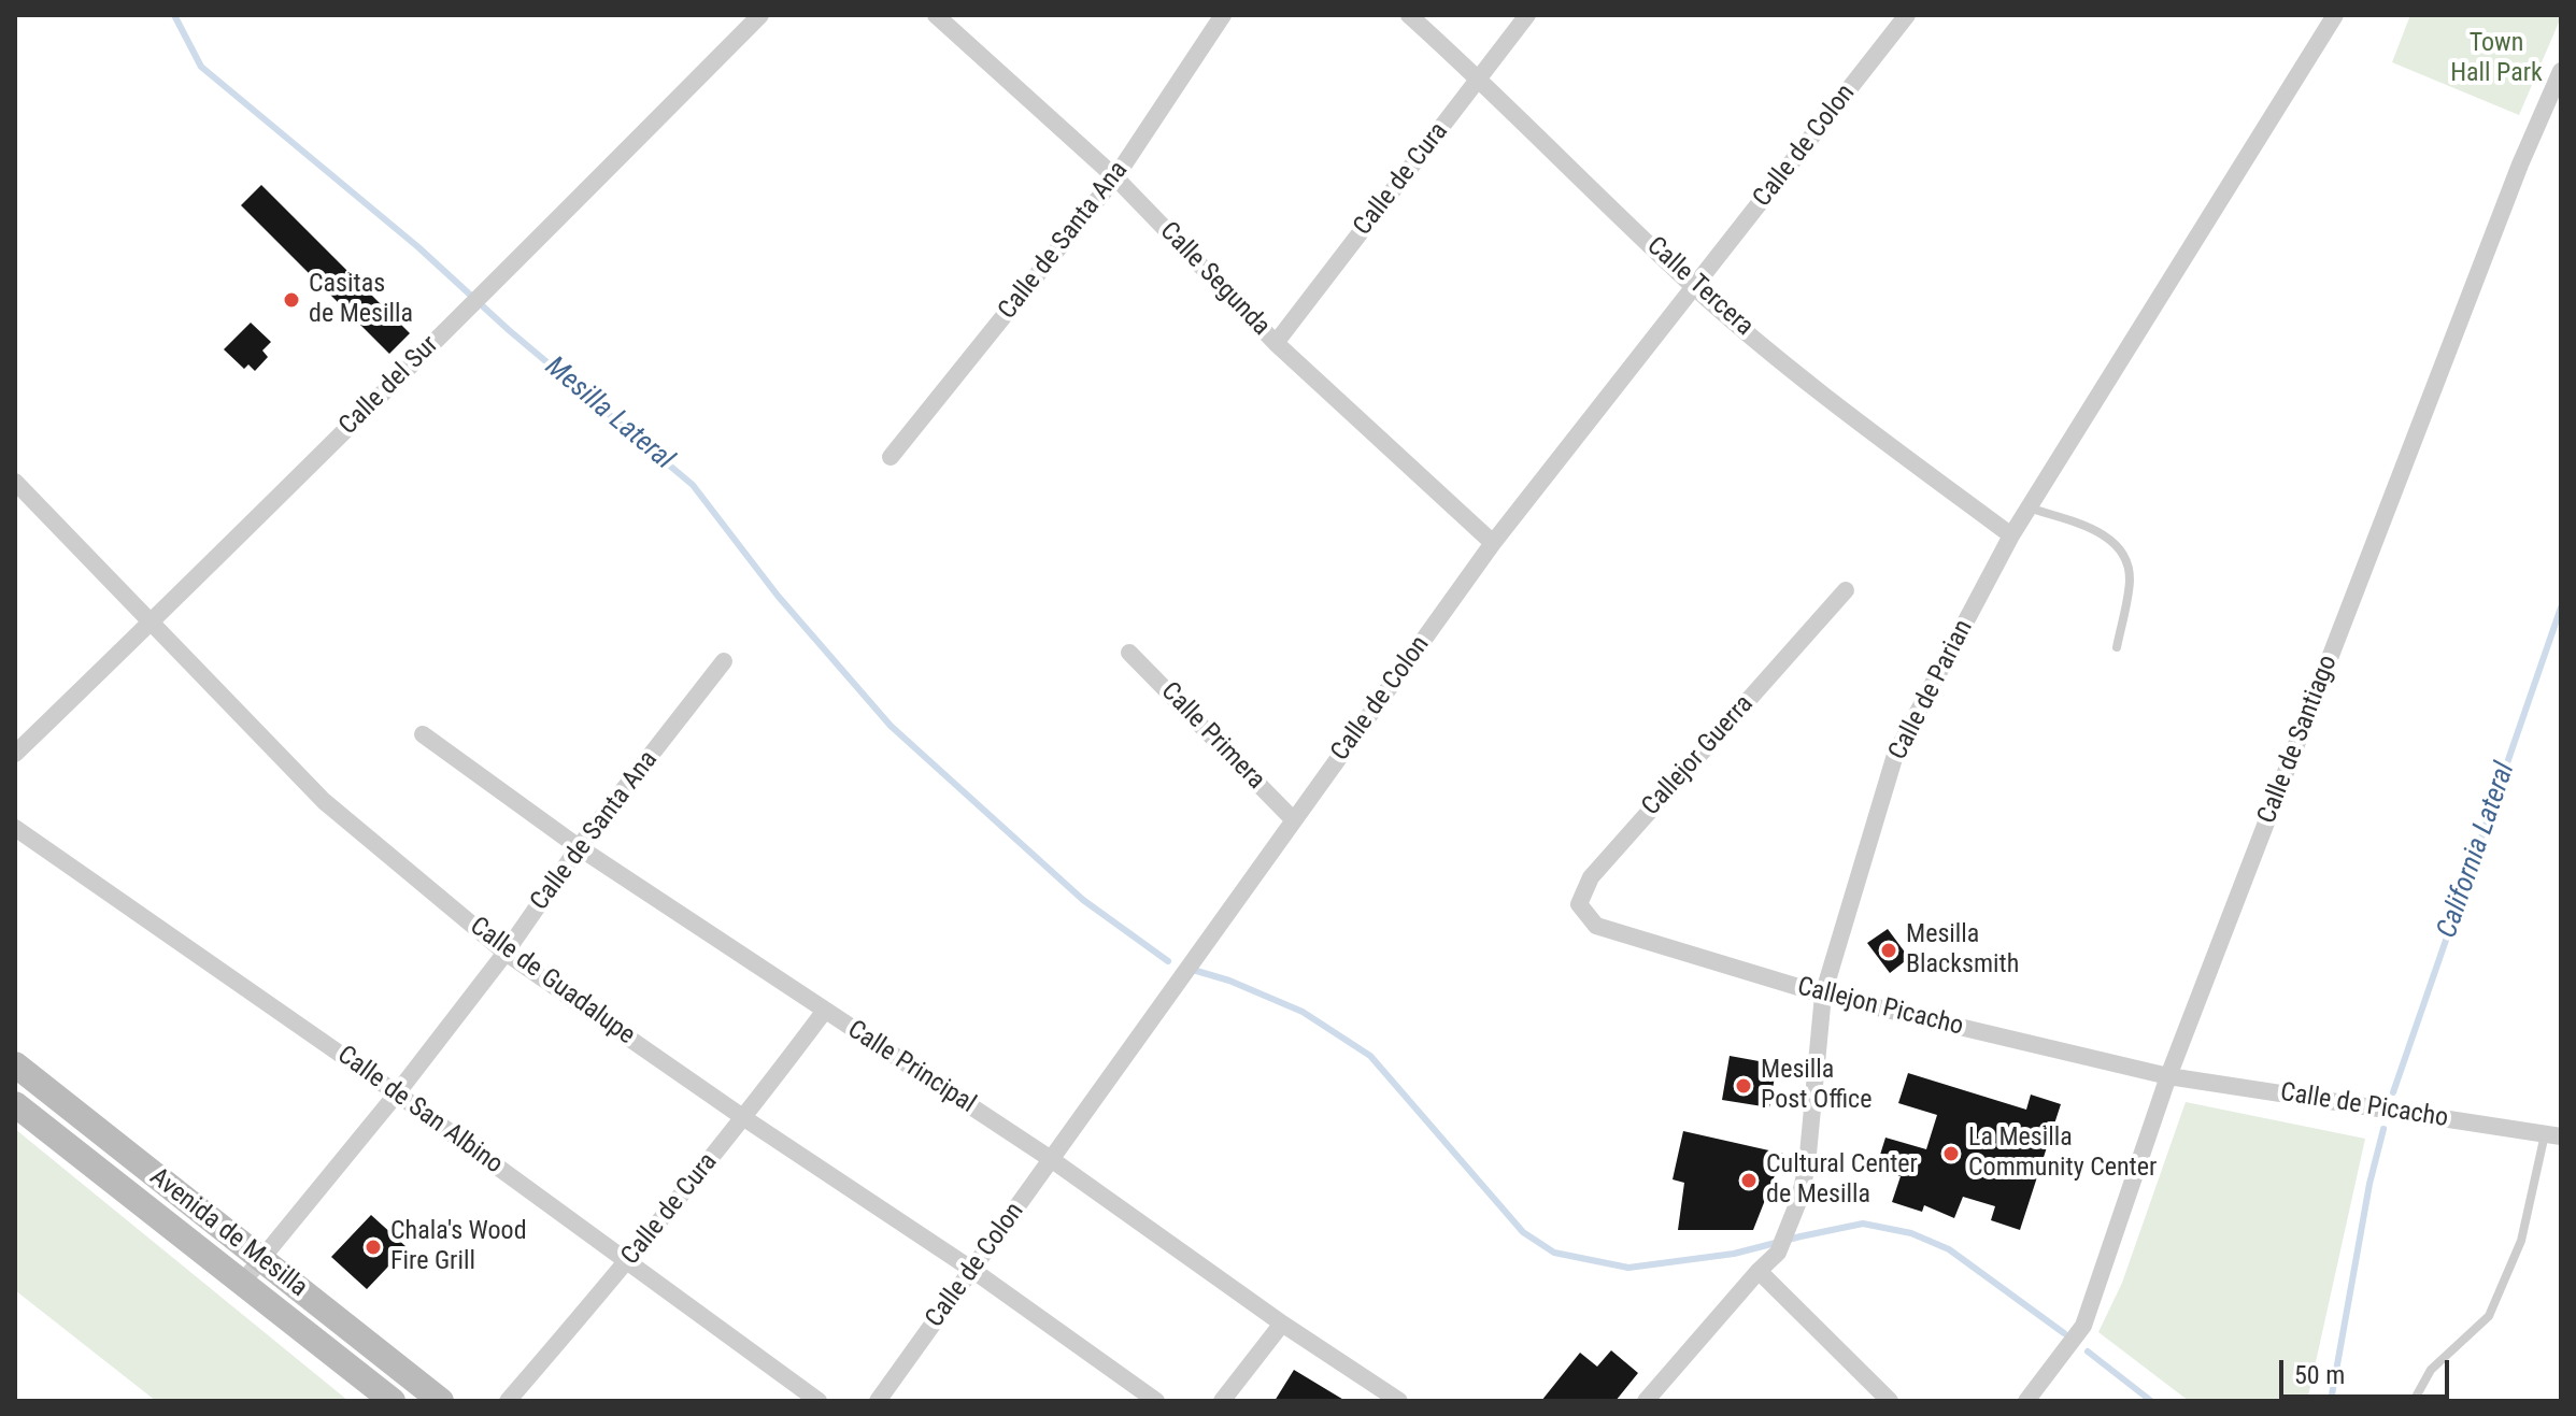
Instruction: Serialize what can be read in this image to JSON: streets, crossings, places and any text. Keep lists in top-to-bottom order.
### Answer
{
  "streets": {
    "main road": ["Avenida de Mesilla"],
    "street": [
      "Calle de Colon",
      "Calle de Cura",
      "Calle de Santa Ana",
      "Calle Segunda",
      "Calle Tercera",
      "Calle del Sur",
      "Calle de Parian",
      "Calle Primera",
      "Calle de Santiago",
      "Callejor Guerra",
      "Calle de Guadalupe",
      "Callejon Picacho",
      "Calle Principal",
      "Calle de Picacho",
      "Calle de San Albino"
    ]
  },
  "crossings": [
    ["Calle de Colon", "Calle Segunda"],
    ["Calle de Colon", "Calle Tercera"],
    ["Calle de Colon", "Calle Primera"],
    ["Calle de Colon", "Calle de Guadalupe"],
    ["Calle de Colon", "Calle Principal"],
    ["Calle de Cura", "Calle Segunda"],
    ["Calle de Cura", "Calle Tercera"],
    ["Calle de Cura", "Calle de Guadalupe"],
    ["Calle de Cura", "Calle Principal"],
    ["Calle de Cura", "Calle de San Albino"],
    ["Calle de Santa Ana", "Calle Segunda"],
    ["Calle de Santa Ana", "Calle de Guadalupe"],
    ["Calle de Santa Ana", "Calle Principal"],
    ["Calle de Santa Ana", "Calle de San Albino"],
    ["Calle de Santa Ana", "Avenida de Mesilla"],
    ["Calle Tercera", "Calle de Parian"],
    ["Calle del Sur", "Calle de Guadalupe"],
    ["Calle de Parian", "Callejon Picacho"],
    ["Calle de Santiago", "Callejon Picacho"],
    ["Calle de Santiago", "Calle de Picacho"],
    ["Callejor Guerra", "Callejon Picacho"],
    ["Callejon Picacho", "Calle de Picacho"]
  ],
  "water": ["Mesilla Lateral", "California Lateral"],
  "parks": ["Town Hall Park"],
  "places": [
    "Casitas de Mesilla",
    "Mesilla Blacksmith",
    "Mesilla Post Office",
    "La Mesilla Community Center",
    "Cultural Center de Mesilla",
    "Chala's Wood Fire Grill"
  ],
  "scale_bar": "50 m"
}
